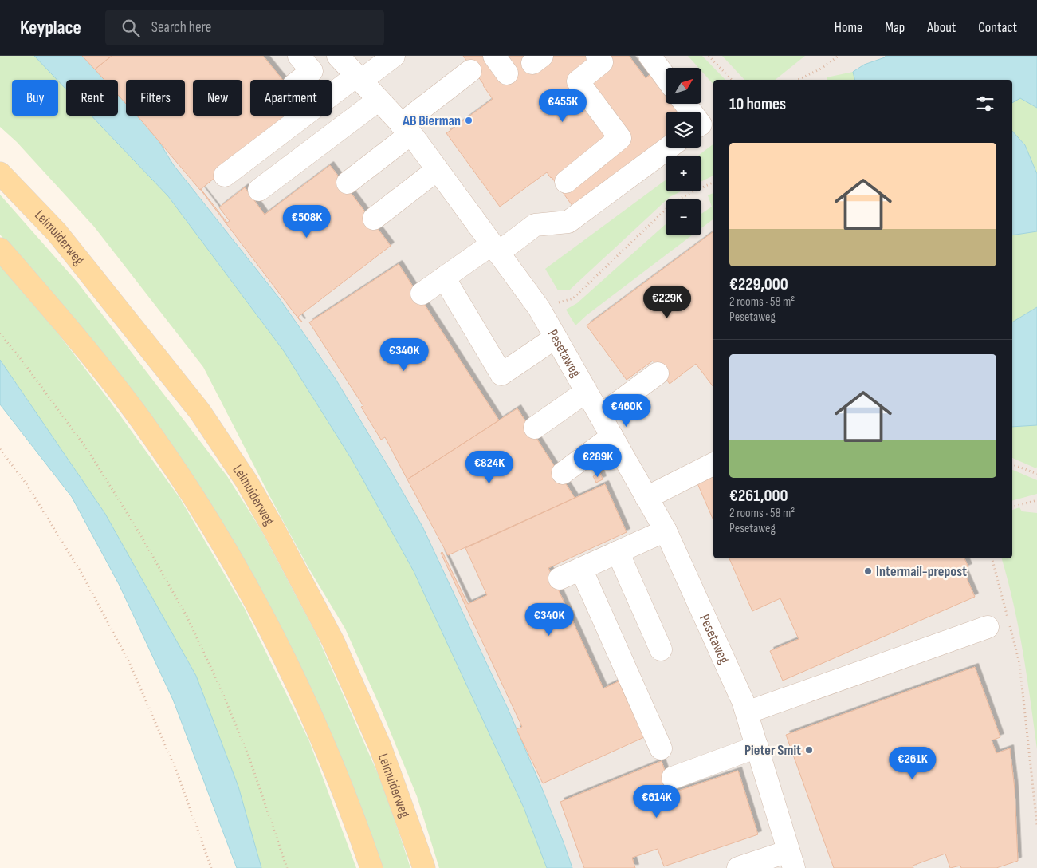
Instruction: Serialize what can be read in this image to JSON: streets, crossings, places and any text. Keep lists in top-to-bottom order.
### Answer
{
  "streets": {
    "main road": ["Leimuiderweg"],
    "street": ["Pesetaweg"]
  },
  "places": ["AB Bierman", "Intermail-prepost", "Pieter Smit"],
  "north": "top right",
  "page": {
    "header": "Keyplace",
    "search": "Search here",
    "nav": [
      "Home",
      "Map",
      "About",
      "Contact"
    ],
    "map_buttons": ["+", "−"],
    "chip": [
      "Buy",
      "Rent",
      "Filters",
      "New",
      "Apartment"
    ],
    "heading": "10 homes",
    "price": [
      "€455K",
      "€508K",
      "€229K",
      "€340K",
      "€460K",
      "€289K",
      "€824K",
      "€340K",
      "€261K",
      "€614K"
    ],
    "list": [
      {
        "name": "€229,000",
        "note": "2 rooms · 58 m² · Pesetaweg"
      },
      {
        "name": "€261,000",
        "note": "2 rooms · 58 m² · Pesetaweg"
      }
    ]
  }
}
